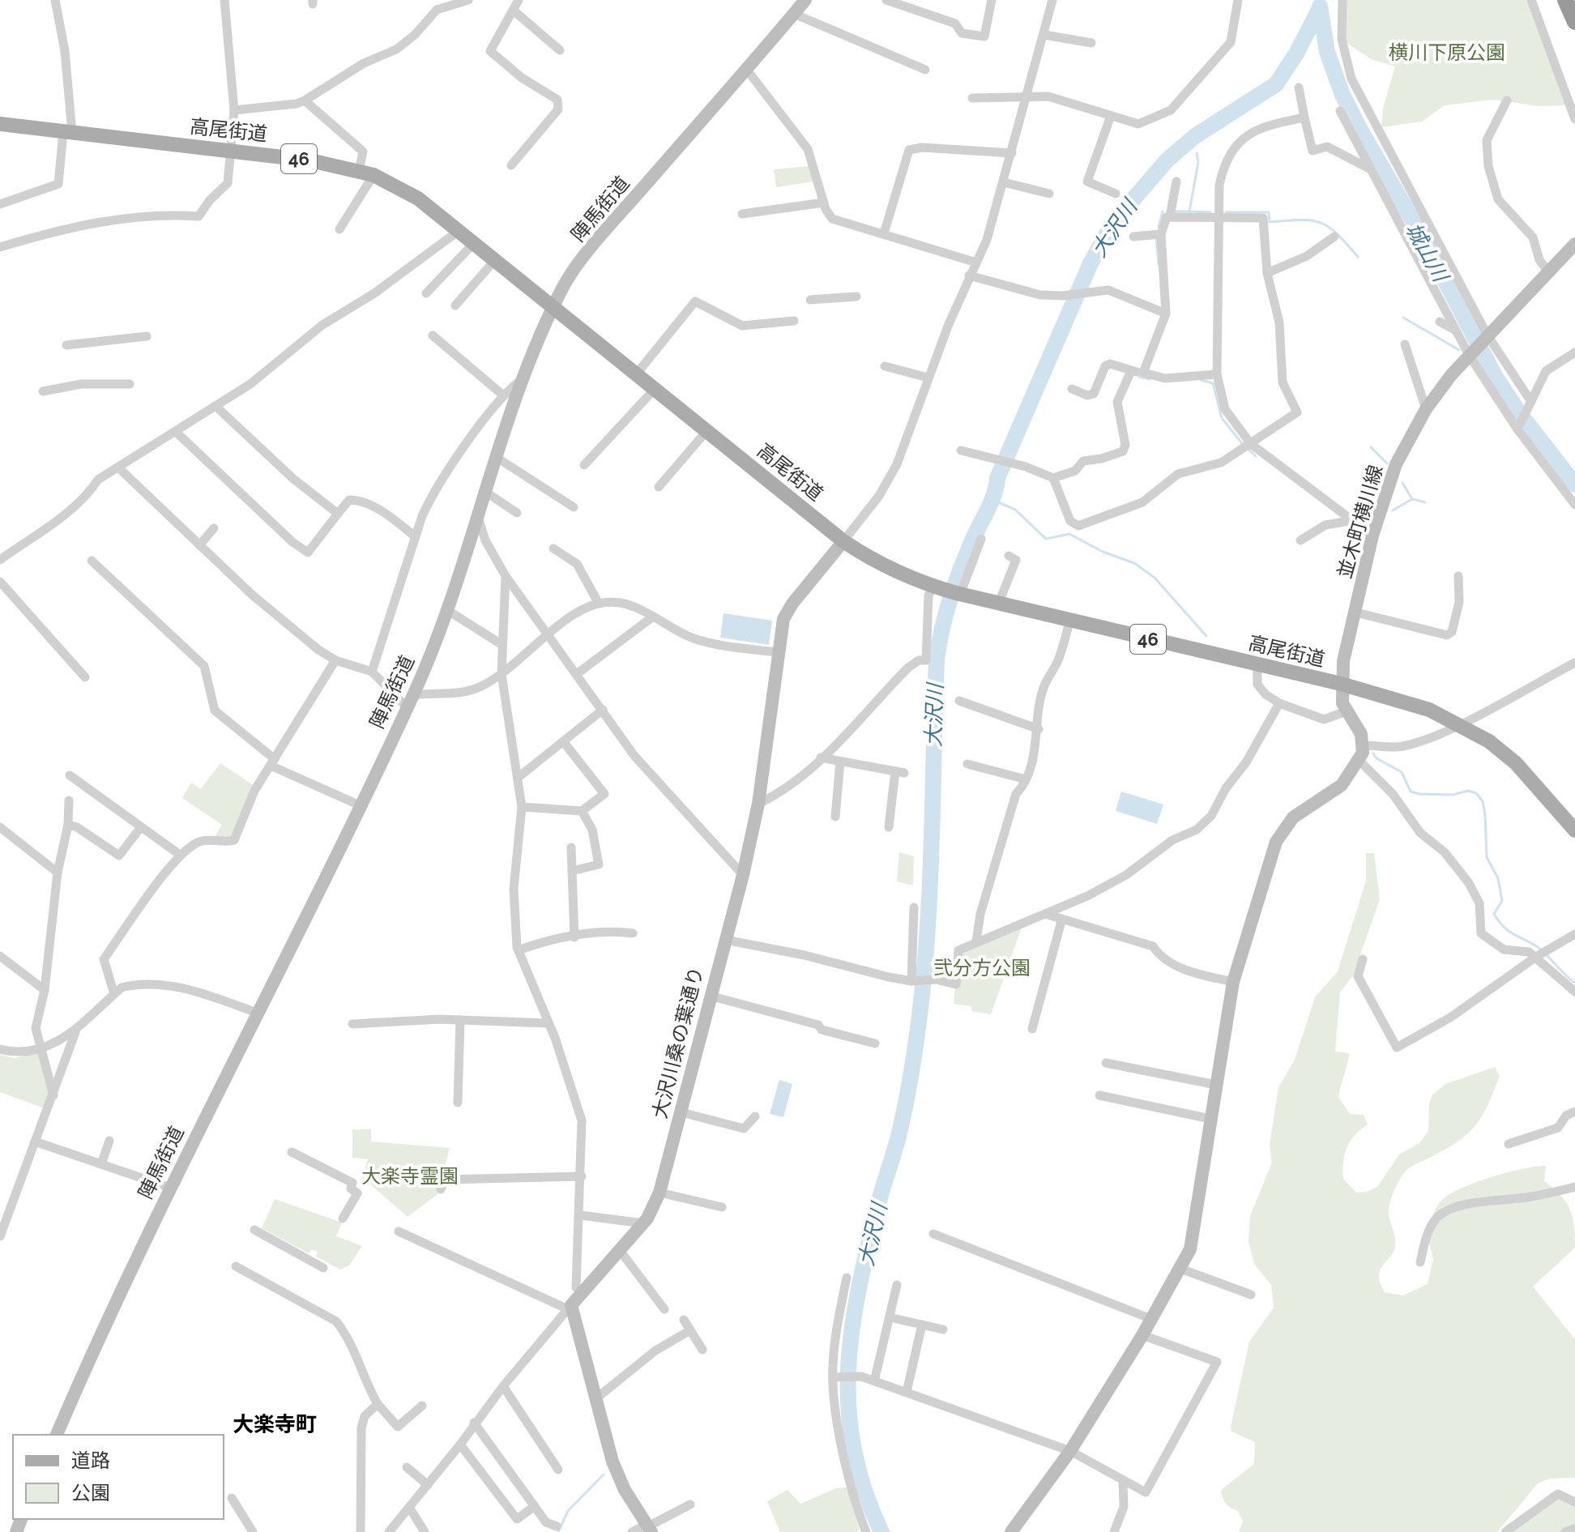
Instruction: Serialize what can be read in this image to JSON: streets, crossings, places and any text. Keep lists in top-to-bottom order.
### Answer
{
  "streets": {
    "main road": ["高尾街道", "46"],
    "street": ["陣馬街道", "並木町横川線", "大沢川桑の葉通り"]
  },
  "crossings": [
    ["高尾街道", "陣馬街道"],
    ["高尾街道", "並木町横川線"],
    ["高尾街道", "大沢川桑の葉通り"]
  ],
  "districts": ["大楽寺町"],
  "water": ["大沢川", "城山川"],
  "parks": ["横川下原公園", "弐分方公園", "大楽寺霊園"],
  "legend": ["道路", "公園"]
}
